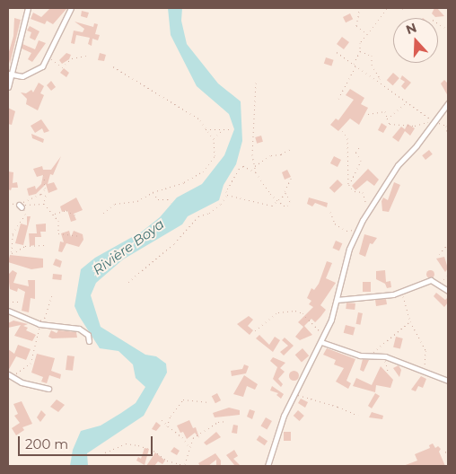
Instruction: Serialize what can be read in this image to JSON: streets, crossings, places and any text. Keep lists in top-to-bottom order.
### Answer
{
  "water": ["Rivière Boya"],
  "scale_bar": "200 m",
  "north": "top"
}
